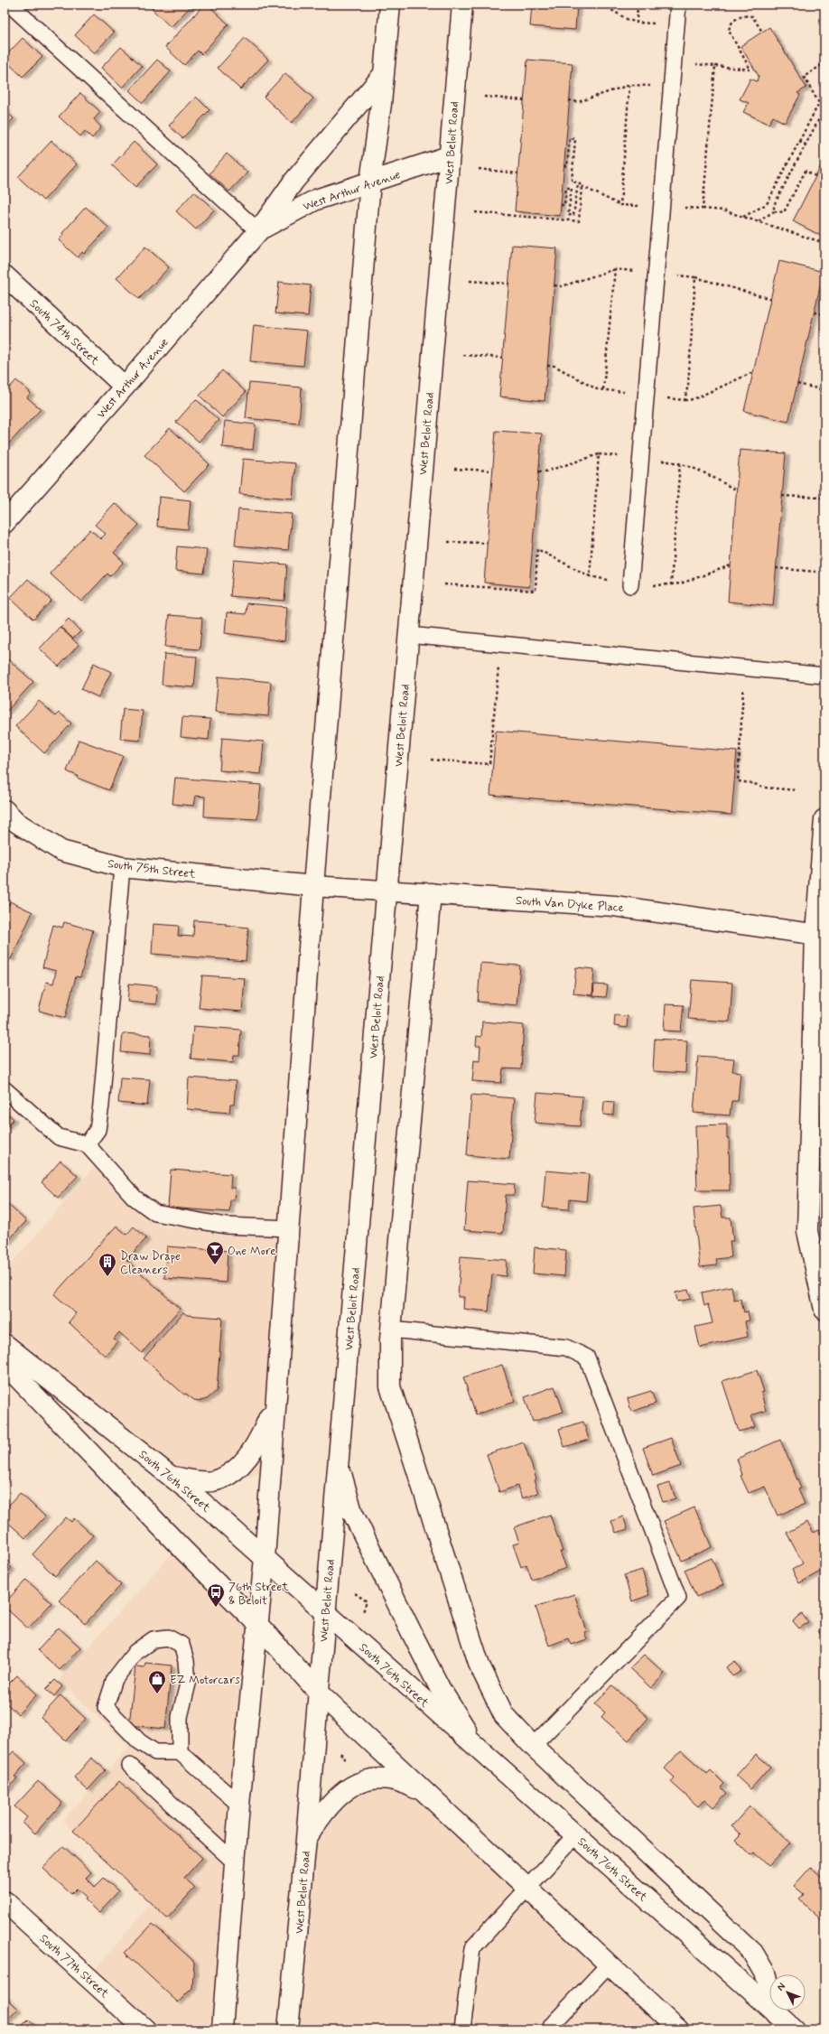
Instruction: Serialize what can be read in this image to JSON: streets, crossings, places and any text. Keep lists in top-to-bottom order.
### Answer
{
  "streets": {
    "main road": [
      "West Beloit Road",
      "West Arthur Avenue",
      "South 74th Street",
      "South 75th Street",
      "South Van Dyke Place",
      "South 76th Street",
      "South 77th Street"
    ]
  },
  "crossings": [
    ["West Beloit Road", "West Arthur Avenue"],
    ["West Beloit Road", "South Van Dyke Place"],
    ["West Beloit Road", "South 76th Street"],
    ["West Arthur Avenue", "South 74th Street"],
    ["South 75th Street", "South Van Dyke Place"]
  ],
  "places": {
    "bar": ["One More"],
    "building": ["Draw Drape Cleaners"],
    "bus stop": ["76th Street & Beloit"],
    "shop": ["EZ Motorcars"]
  },
  "north": "top left"
}
